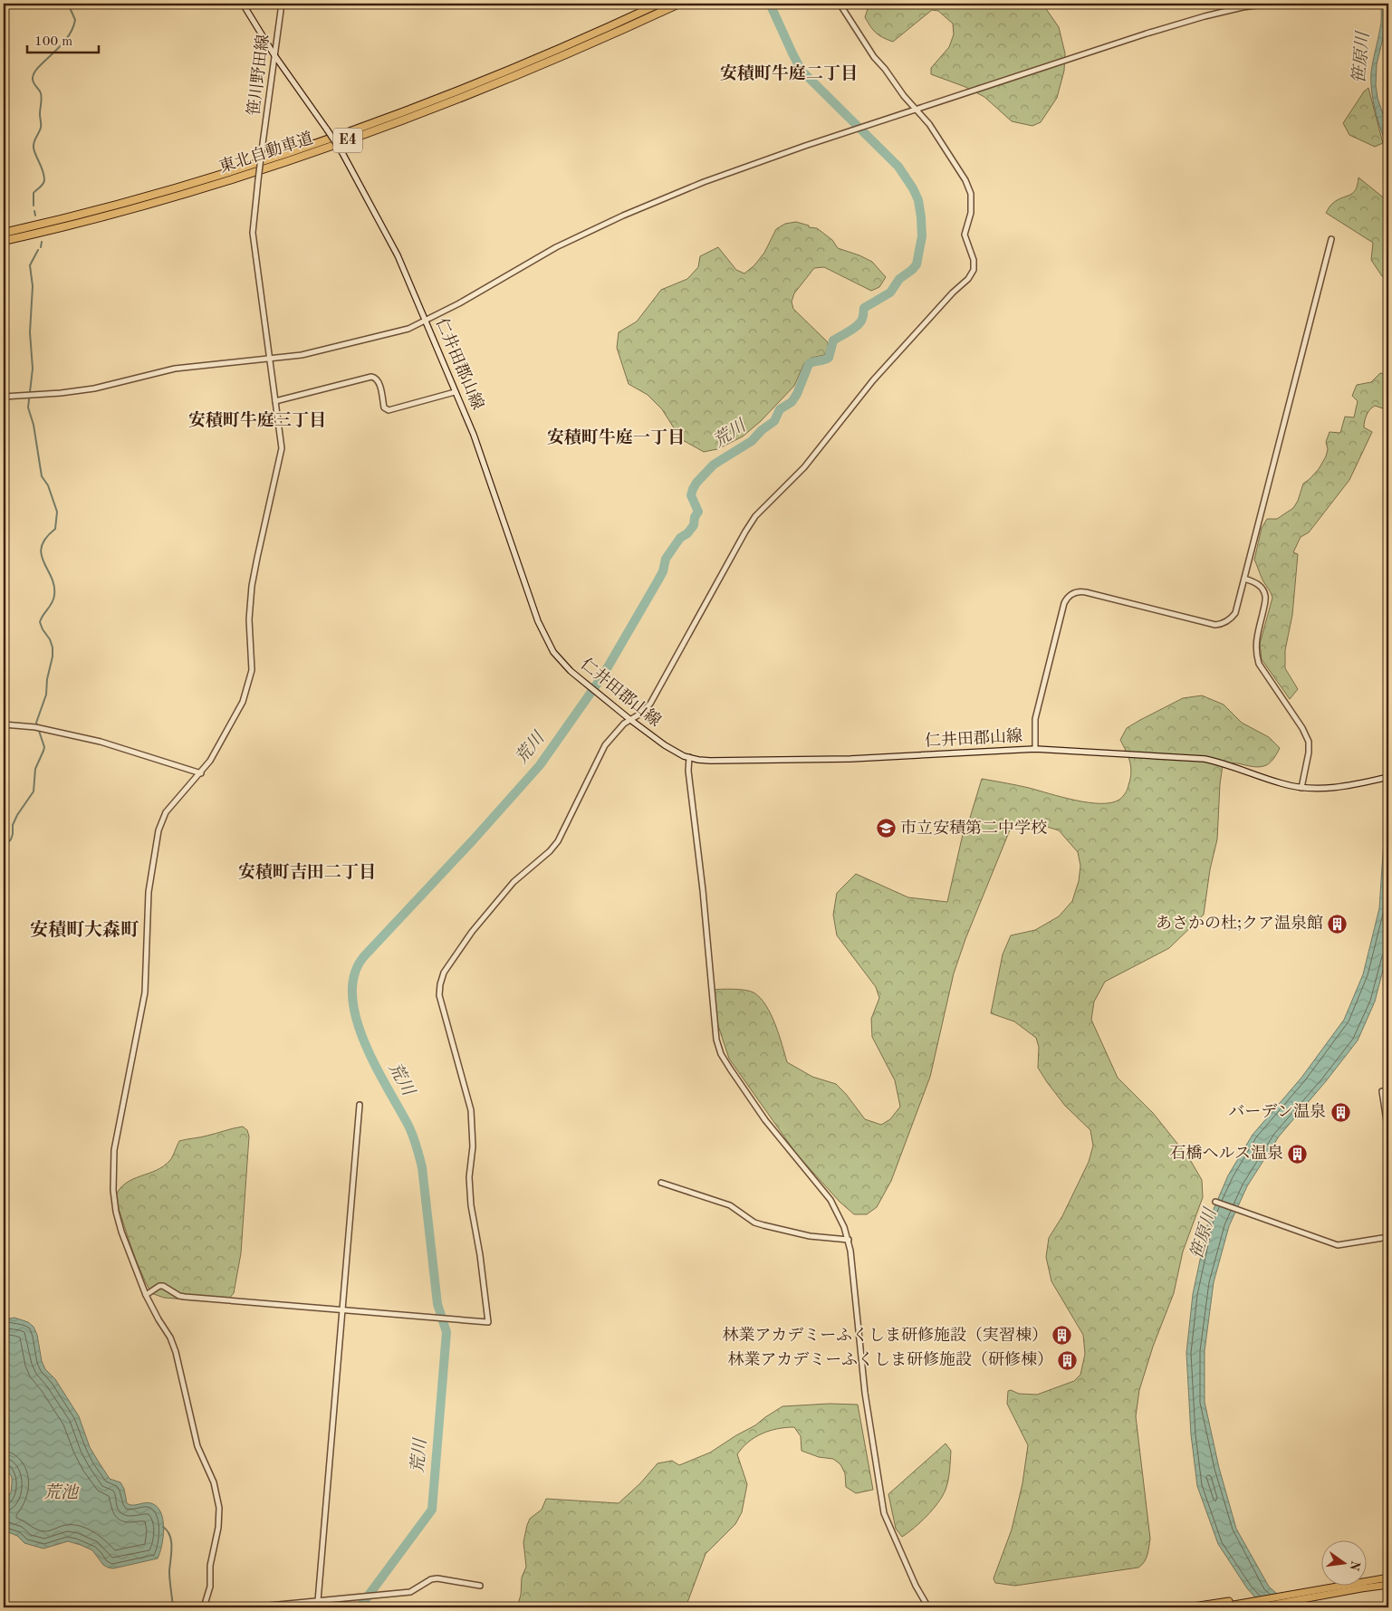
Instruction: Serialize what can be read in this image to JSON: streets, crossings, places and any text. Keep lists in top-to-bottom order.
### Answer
{
  "streets": {
    "highway": ["E4", "東北自動車道"],
    "main road": ["仁井田郡山線"],
    "street": ["笹川野田線"]
  },
  "crossings": [
    ["笹川野田線", "仁井田郡山線"]
  ],
  "districts": [
    "安積町牛庭二丁目",
    "安積町牛庭三丁目",
    "安積町牛庭一丁目",
    "安積町吉田二丁目",
    "安積町大森町"
  ],
  "water": ["笹原川", "荒川", "荒池"],
  "places": {
    "school or university": ["市立安積第二中学校"],
    "building": [
      "あさかの杜;クア温泉館",
      "バーデン温泉",
      "石橋ヘルス温泉",
      "林業アカデミーふくしま研修施設（実習棟）",
      "林業アカデミーふくしま研修施設（研修棟）"
    ]
  },
  "scale_bar": "100 m",
  "north": "right"
}
